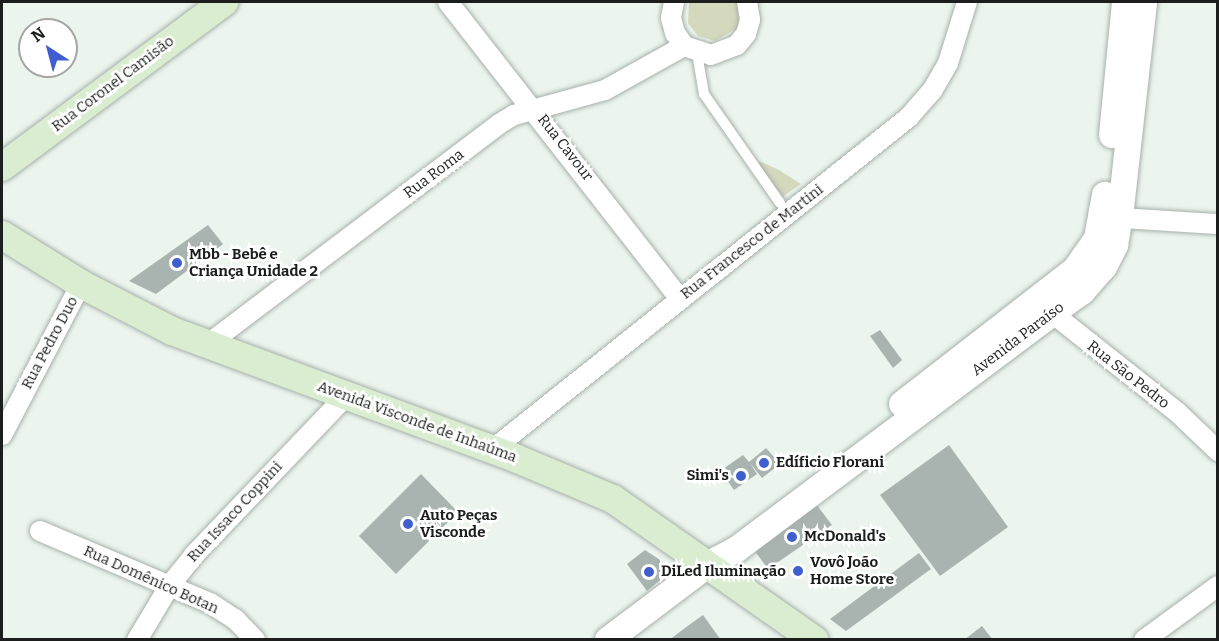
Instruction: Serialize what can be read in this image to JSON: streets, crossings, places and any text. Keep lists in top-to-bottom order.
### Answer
{
  "streets": {
    "main road": ["Rua Coronel Camisão", "Avenida Visconde de Inhaúma"],
    "street": [
      "Rua Cavour",
      "Rua Roma",
      "Rua Francesco de Martini",
      "Avenida Paraíso",
      "Rua Pedro Duo",
      "Rua São Pedro",
      "Rua Issaco Coppini",
      "Rua Domênico Botan"
    ]
  },
  "crossings": [
    ["Rua Cavour", "Rua Roma"],
    ["Rua Cavour", "Rua Francesco de Martini"],
    ["Rua Roma", "Avenida Visconde de Inhaúma"],
    ["Rua Francesco de Martini", "Avenida Visconde de Inhaúma"],
    ["Avenida Paraíso", "Rua São Pedro"],
    ["Avenida Paraíso", "Avenida Visconde de Inhaúma"],
    ["Rua Pedro Duo", "Avenida Visconde de Inhaúma"],
    ["Avenida Visconde de Inhaúma", "Rua Issaco Coppini"],
    ["Rua Issaco Coppini", "Rua Domênico Botan"]
  ],
  "places": [
    "Mbb - Bebê e Criança Unidade 2",
    "Edíficio Florani",
    "Simi's",
    "Auto Peças Visconde",
    "McDonald's",
    "Vovô João Home Store",
    "DiLed Iluminação"
  ],
  "north": "top left"
}
